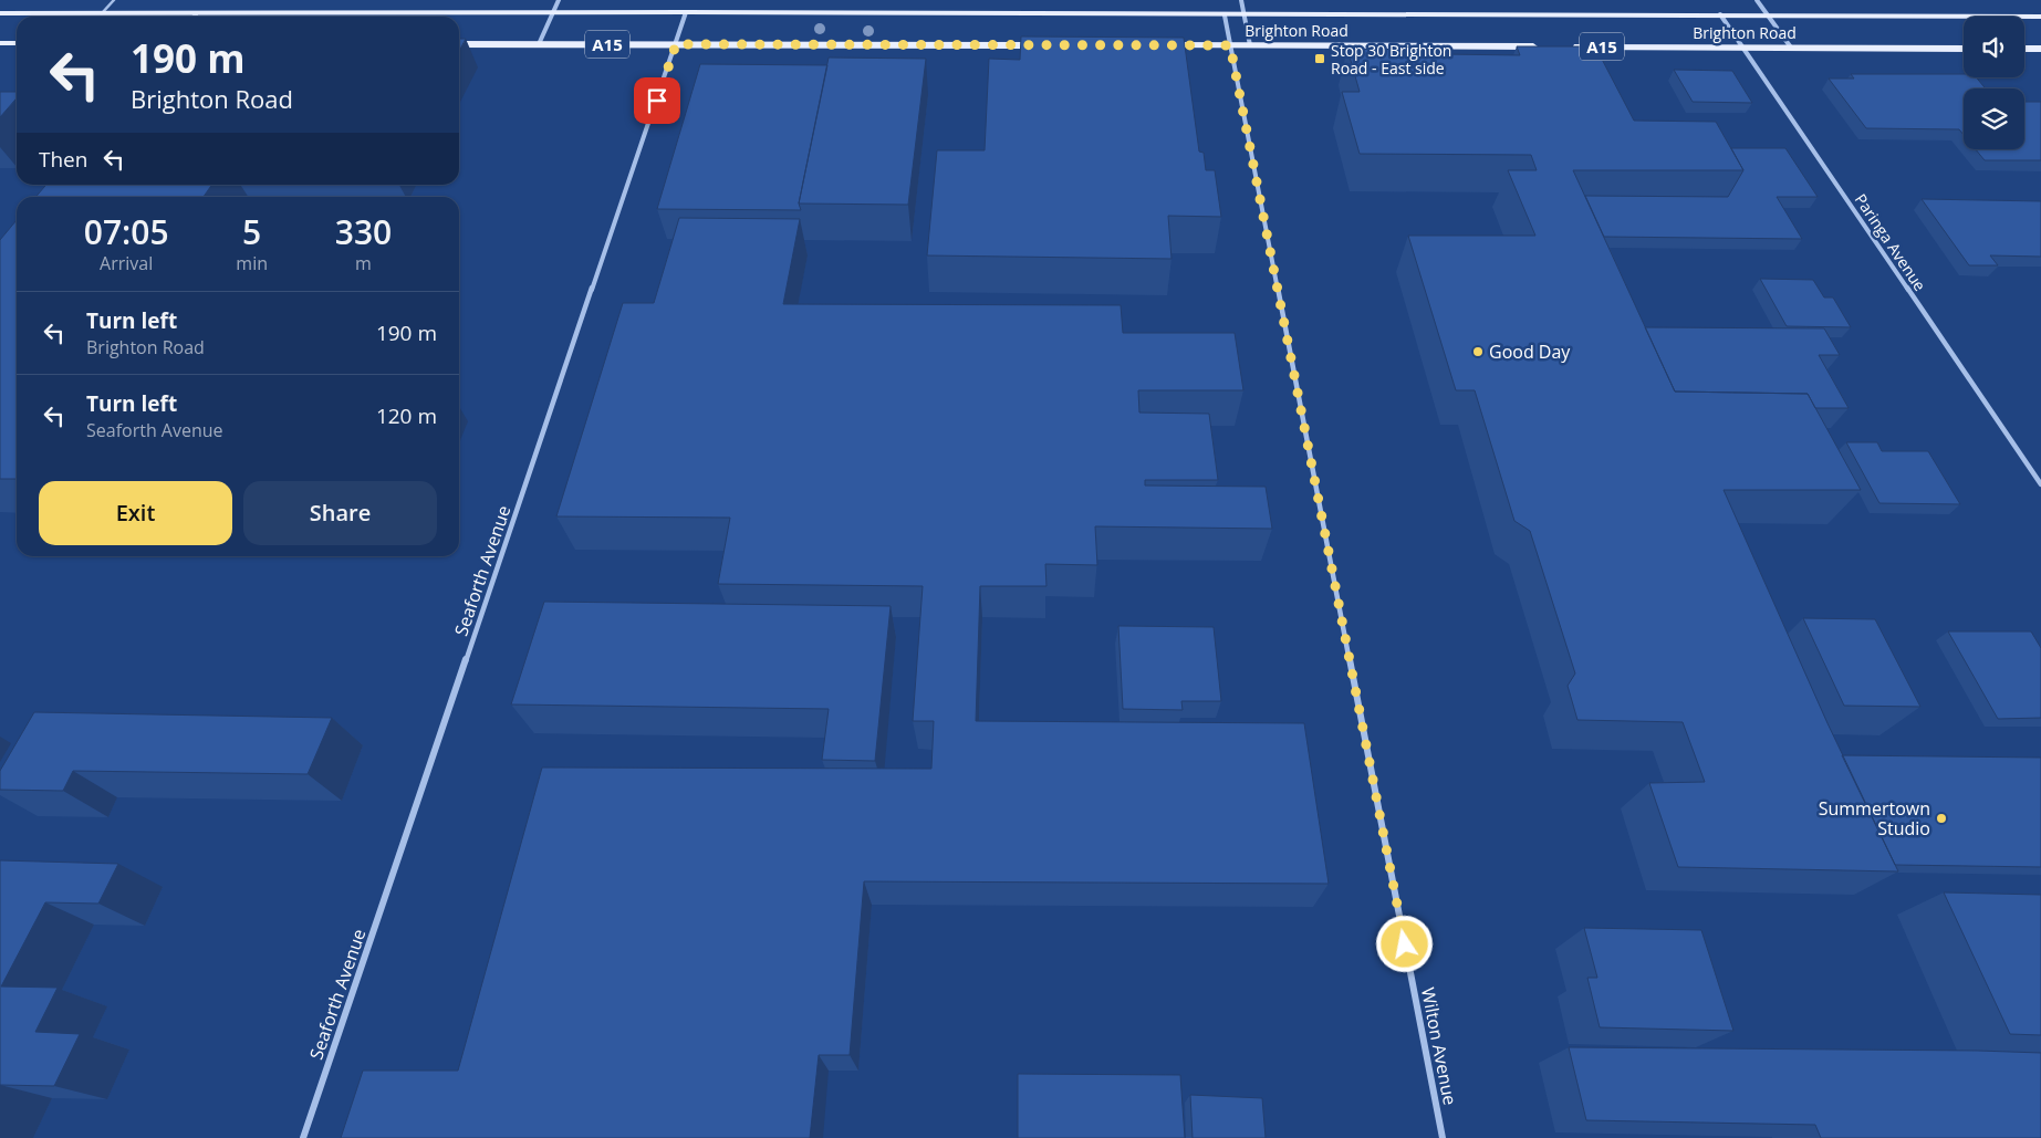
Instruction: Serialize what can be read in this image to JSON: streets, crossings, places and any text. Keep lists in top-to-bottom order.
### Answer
{
  "streets": {
    "main road": ["Brighton Road", "A15"],
    "street": ["Paringa Avenue", "Seaforth Avenue", "Wilton Avenue"]
  },
  "crossings": [
    ["Brighton Road", "Paringa Avenue"],
    ["Brighton Road", "Seaforth Avenue"],
    ["Brighton Road", "Wilton Avenue"],
    ["A15", "Seaforth Avenue"]
  ],
  "places": {
    "transit": ["Stop 30 Brighton Road - East side"],
    "other": ["Good Day", "Summertown Studio"]
  },
  "page": {
    "turn": ["190 m", "Brighton Road"],
    "then": "Then",
    "eta": [
      "07:05",
      "Arrival",
      "5",
      "min",
      "330",
      "m"
    ],
    "list": [
      {
        "name": "Turn left",
        "note": "Brighton Road",
        "value": "190 m"
      },
      {
        "name": "Turn left",
        "note": "Seaforth Avenue",
        "value": "120 m"
      }
    ],
    "buttons": ["Exit", "Share"]
  }
}
